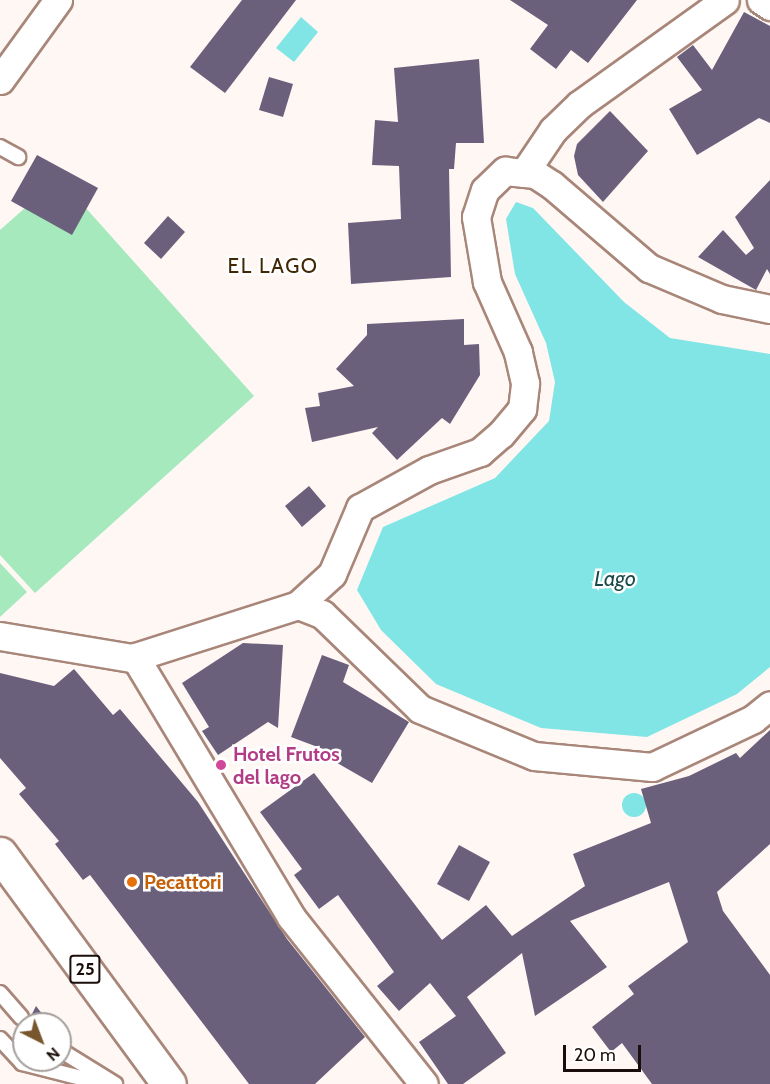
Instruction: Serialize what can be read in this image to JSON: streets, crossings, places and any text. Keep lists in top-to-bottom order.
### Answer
{
  "streets": {
    "main road": ["25"]
  },
  "districts": ["EL LAGO"],
  "water": ["Lago"],
  "places": ["Hotel Frutos del lago", "Pecattori"],
  "scale_bar": "20 m",
  "north": "bottom right"
}
